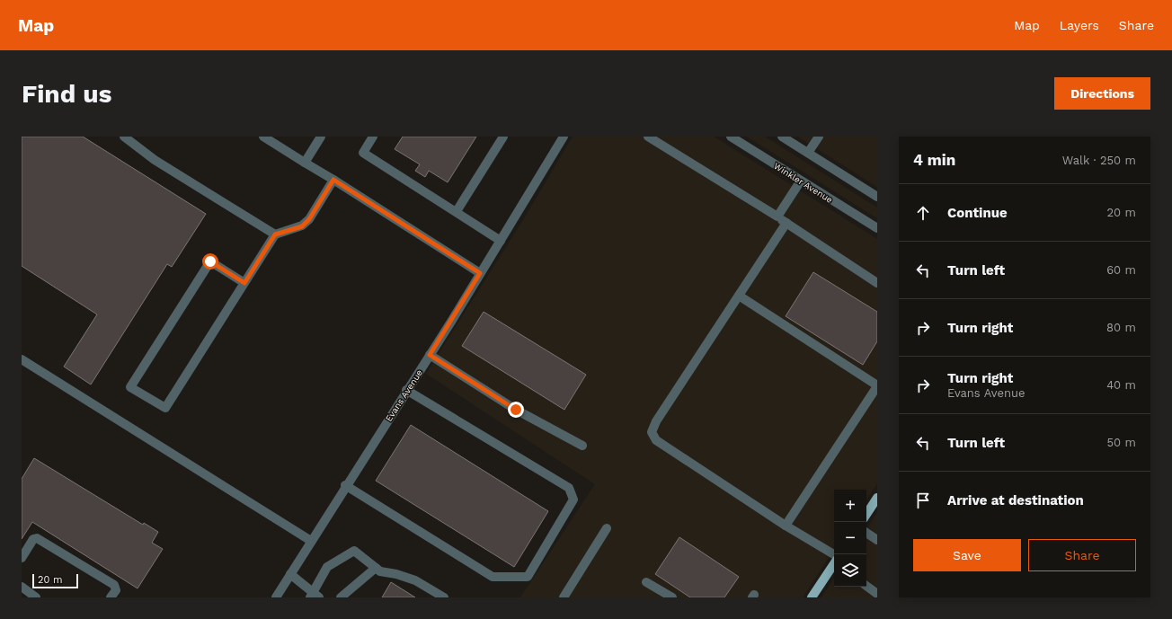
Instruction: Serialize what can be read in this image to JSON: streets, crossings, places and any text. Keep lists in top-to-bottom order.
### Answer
{
  "streets": {
    "street": ["Winkler Avenue", "Evans Avenue"]
  },
  "scale_bar": "20 m",
  "page": {
    "header": "Map",
    "nav": ["Map", "Layers", "Share"],
    "buttons": [
      "Directions",
      ["Save", "Share"]
    ],
    "title": "Find us",
    "heading": ["4 min", "Walk · 250 m"],
    "list": [
      ["Continue", "20 m"],
      ["Turn left", "60 m"],
      ["Turn right", "80 m"],
      ["Turn right", "Evans Avenue", "40 m"],
      ["Turn left", "50 m"],
      "Arrive at destination"
    ],
    "map_buttons": ["+", "−"],
    "scale": "20 m"
  }
}
